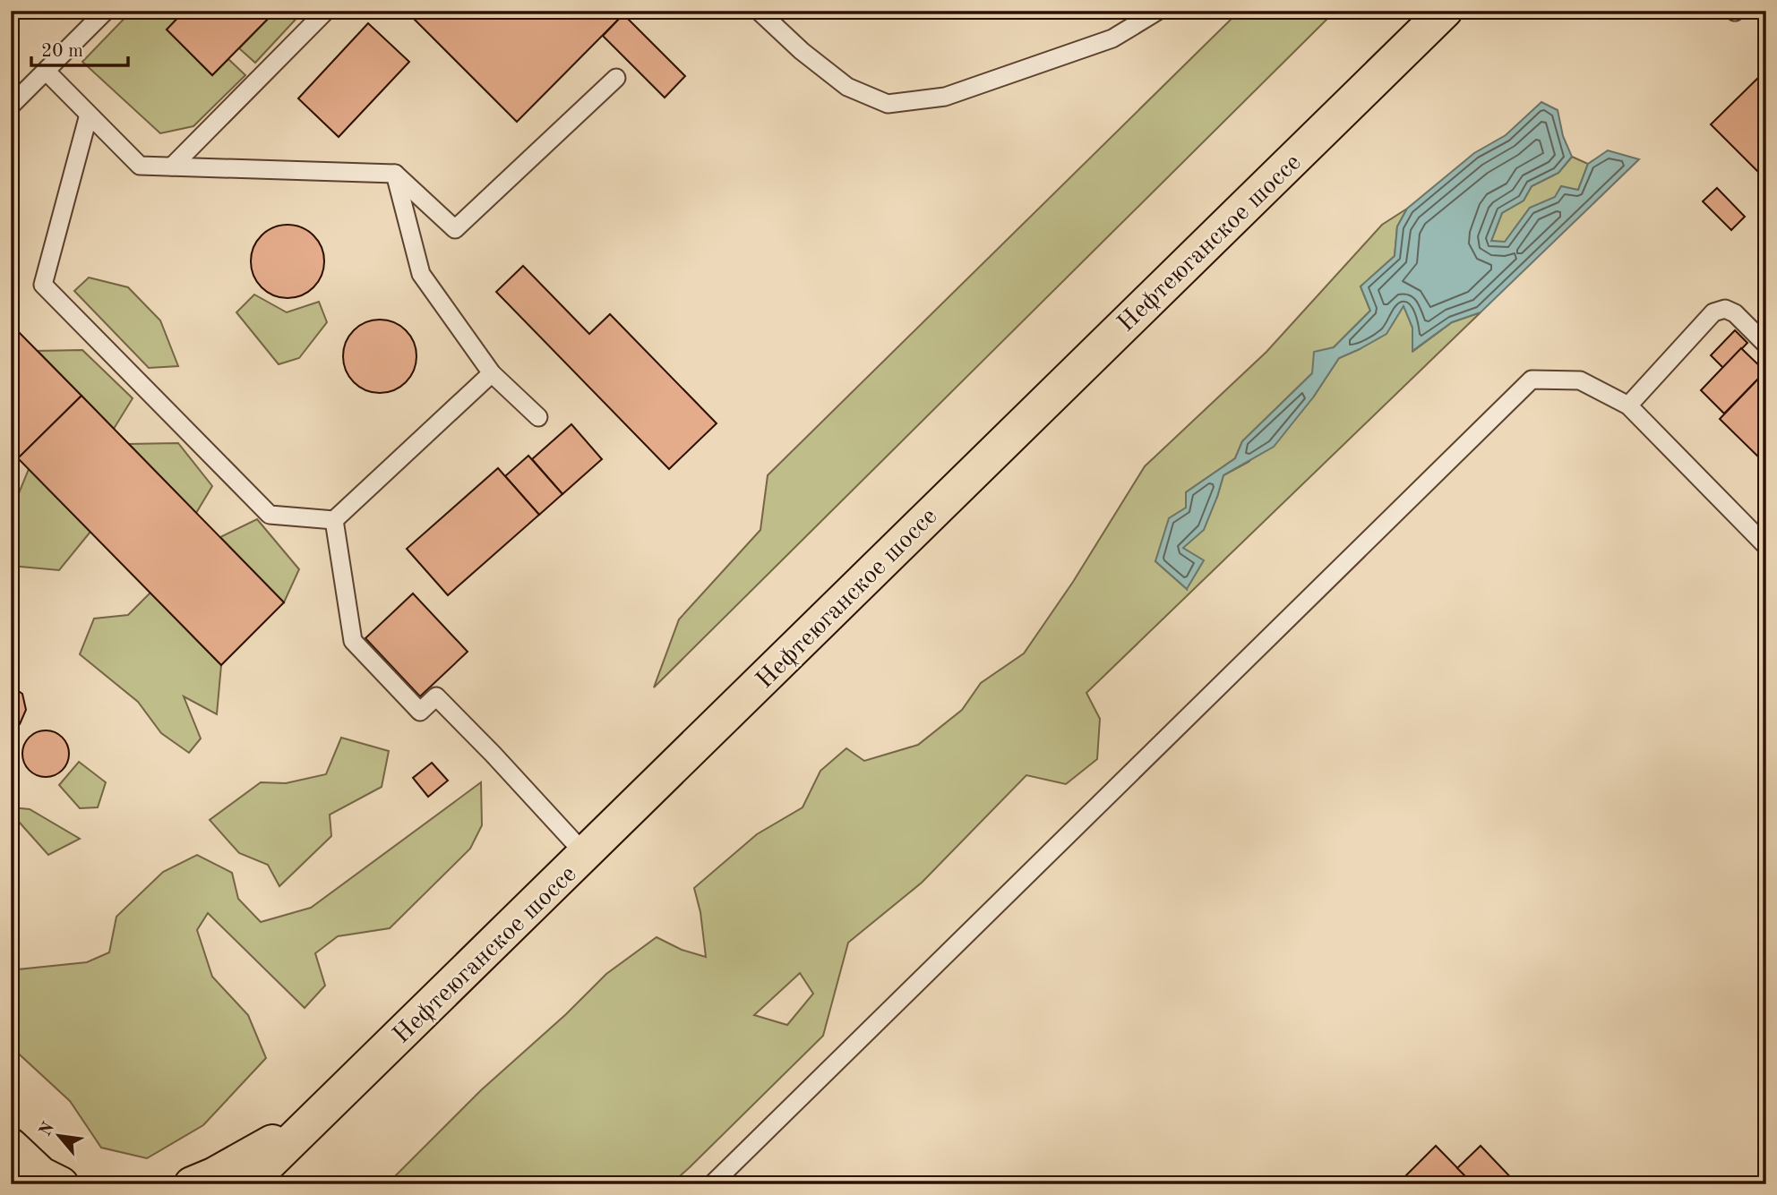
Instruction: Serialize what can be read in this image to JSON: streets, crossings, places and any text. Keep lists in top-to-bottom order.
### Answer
{
  "streets": {
    "main road": ["Нефтеюганское шоссе"]
  },
  "scale_bar": "20 m",
  "north": "top left"
}
